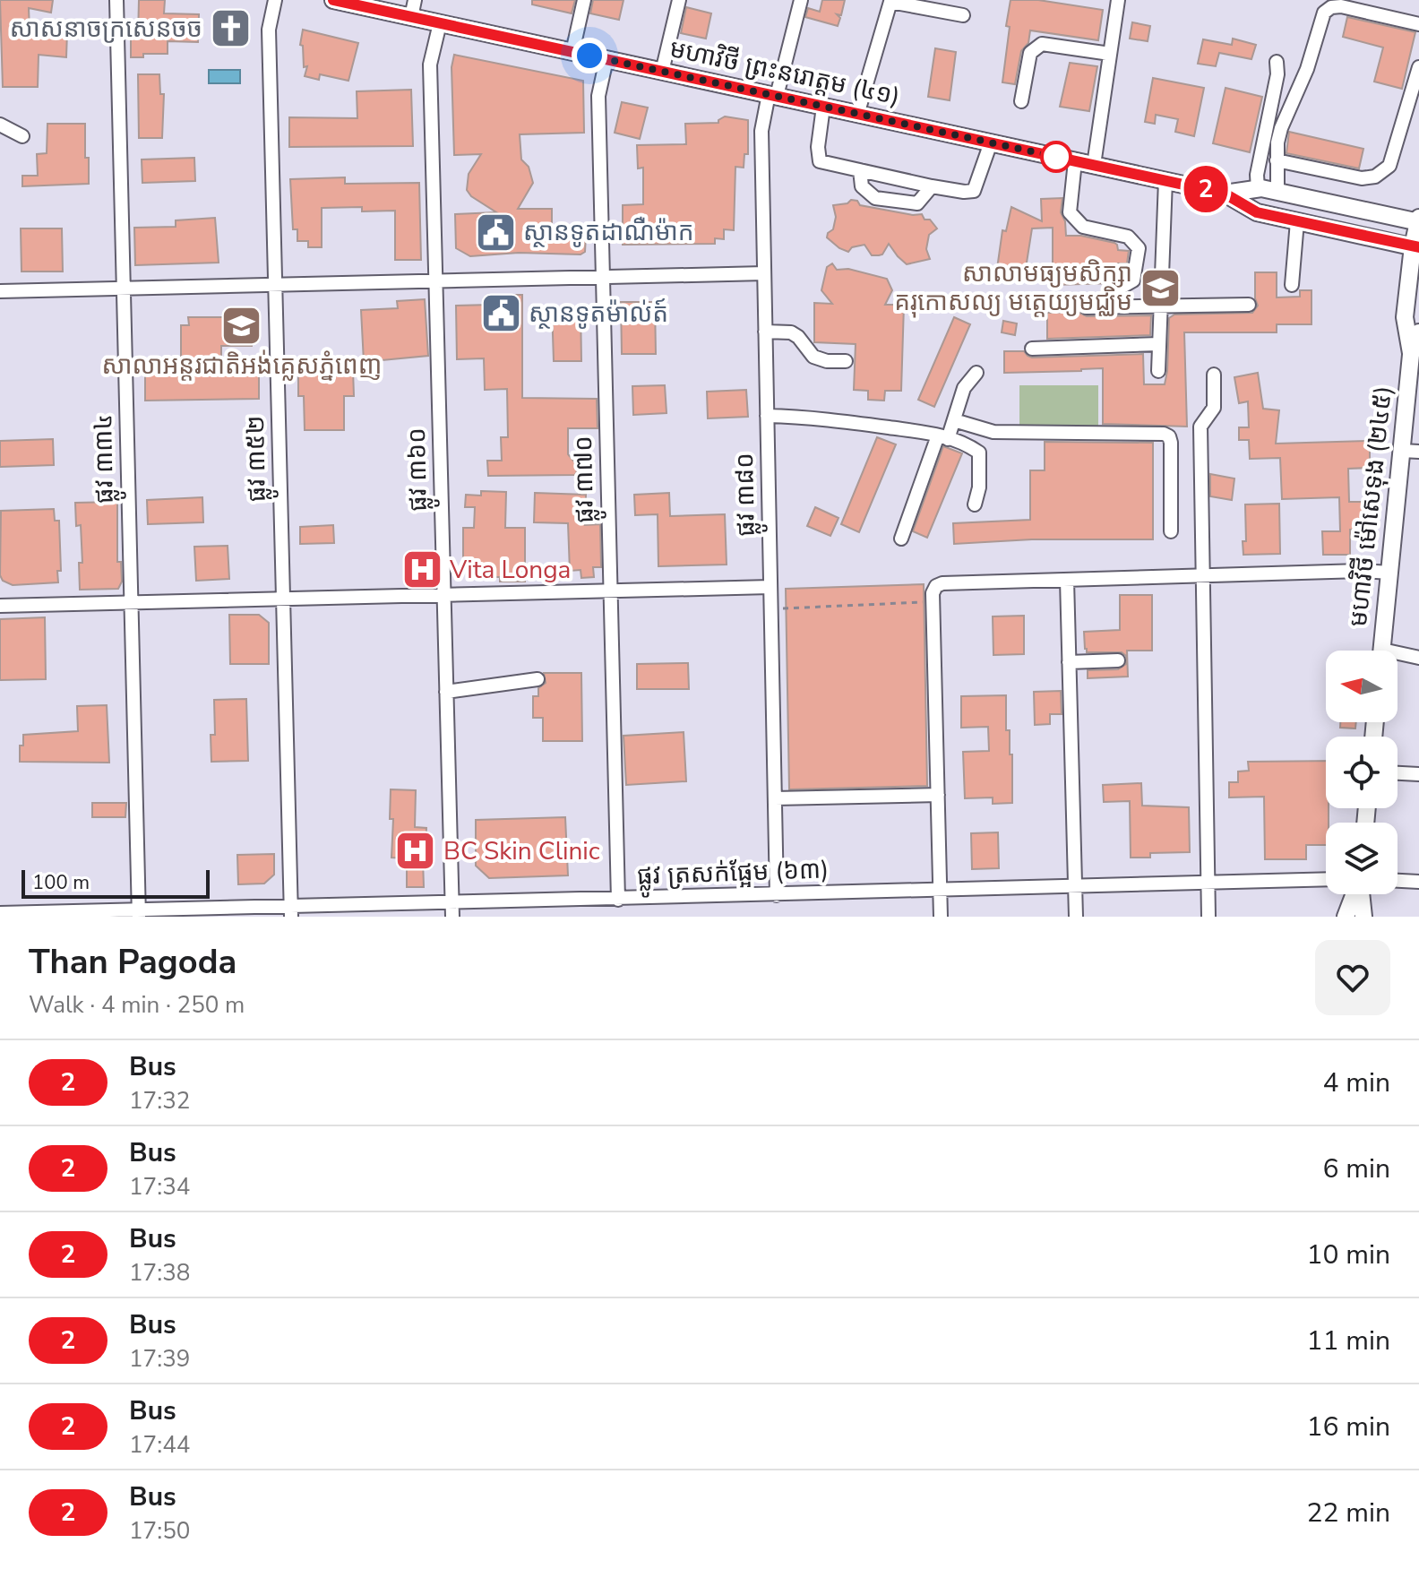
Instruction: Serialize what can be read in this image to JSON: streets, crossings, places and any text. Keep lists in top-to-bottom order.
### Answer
{
  "streets": {
    "main road": ["មហាវិថី ព្រះនរោត្តម (៤១)", "មហាវិថី ម៉ៅសេទុង (២៤៥)"],
    "street": [
      "ផ្លូវ ៣៣៤",
      "ផ្លូវ ៣៥២",
      "ផ្លូវ ៣៦០",
      "ផ្លូវ ៣៧០",
      "ផ្លូវ ៣៨០",
      "ផ្លូវ ត្រសក់ផ្អែម (៦៣)"
    ]
  },
  "crossings": [
    ["មហាវិថី ព្រះនរោត្តម (៤១)", "ផ្លូវ ៣៦០"],
    ["មហាវិថី ព្រះនរោត្តម (៤១)", "ផ្លូវ ៣៧០"],
    ["មហាវិថី ព្រះនរោត្តម (៤១)", "ផ្លូវ ៣៨០"],
    ["មហាវិថី ព្រះនរោត្តម (៤១)", "មហាវិថី ម៉ៅសេទុង (២៤៥)"],
    ["ផ្លូវ ៣៣៤", "ផ្លូវ ត្រសក់ផ្អែម (៦៣)"],
    ["ផ្លូវ ៣៥២", "ផ្លូវ ត្រសក់ផ្អែម (៦៣)"],
    ["ផ្លូវ ៣៦០", "ផ្លូវ ត្រសក់ផ្អែម (៦៣)"],
    ["ផ្លូវ ៣៧០", "ផ្លូវ ត្រសក់ផ្អែម (៦៣)"],
    ["ផ្លូវ ៣៨០", "ផ្លូវ ត្រសក់ផ្អែម (៦៣)"]
  ],
  "places": {
    "church": ["សាសនាចក្រសេនចច"],
    "public building": ["ស្ថានទូតដាណឺម៉ាក", "ស្ថានទូតម៉ាល់ត៍"],
    "school or university": ["សាលាមធ្យមសិក្សា គរុកោសល្យ មត្តេយ្យមជ្ឈិម", "សាលាអន្តរជាតិអង់គ្លេសភ្នំពេញ"],
    "hospital": ["Vita Longa", "BC Skin Clinic"]
  },
  "lines": ["bus line 2"],
  "scale_bar": "100 m",
  "north": "left",
  "page": {
    "on_map": "2",
    "scale": "100 m",
    "heading": ["Than Pagoda", "Walk · 4 min · 250 m"],
    "list": [
      {
        "mark": "2",
        "name": "Bus",
        "note": "17:32",
        "value": "4 min"
      },
      {
        "mark": "2",
        "name": "Bus",
        "note": "17:34",
        "value": "6 min"
      },
      {
        "mark": "2",
        "name": "Bus",
        "note": "17:38",
        "value": "10 min"
      },
      {
        "mark": "2",
        "name": "Bus",
        "note": "17:39",
        "value": "11 min"
      },
      {
        "mark": "2",
        "name": "Bus",
        "note": "17:44",
        "value": "16 min"
      },
      {
        "mark": "2",
        "name": "Bus",
        "note": "17:50",
        "value": "22 min"
      }
    ]
  }
}
